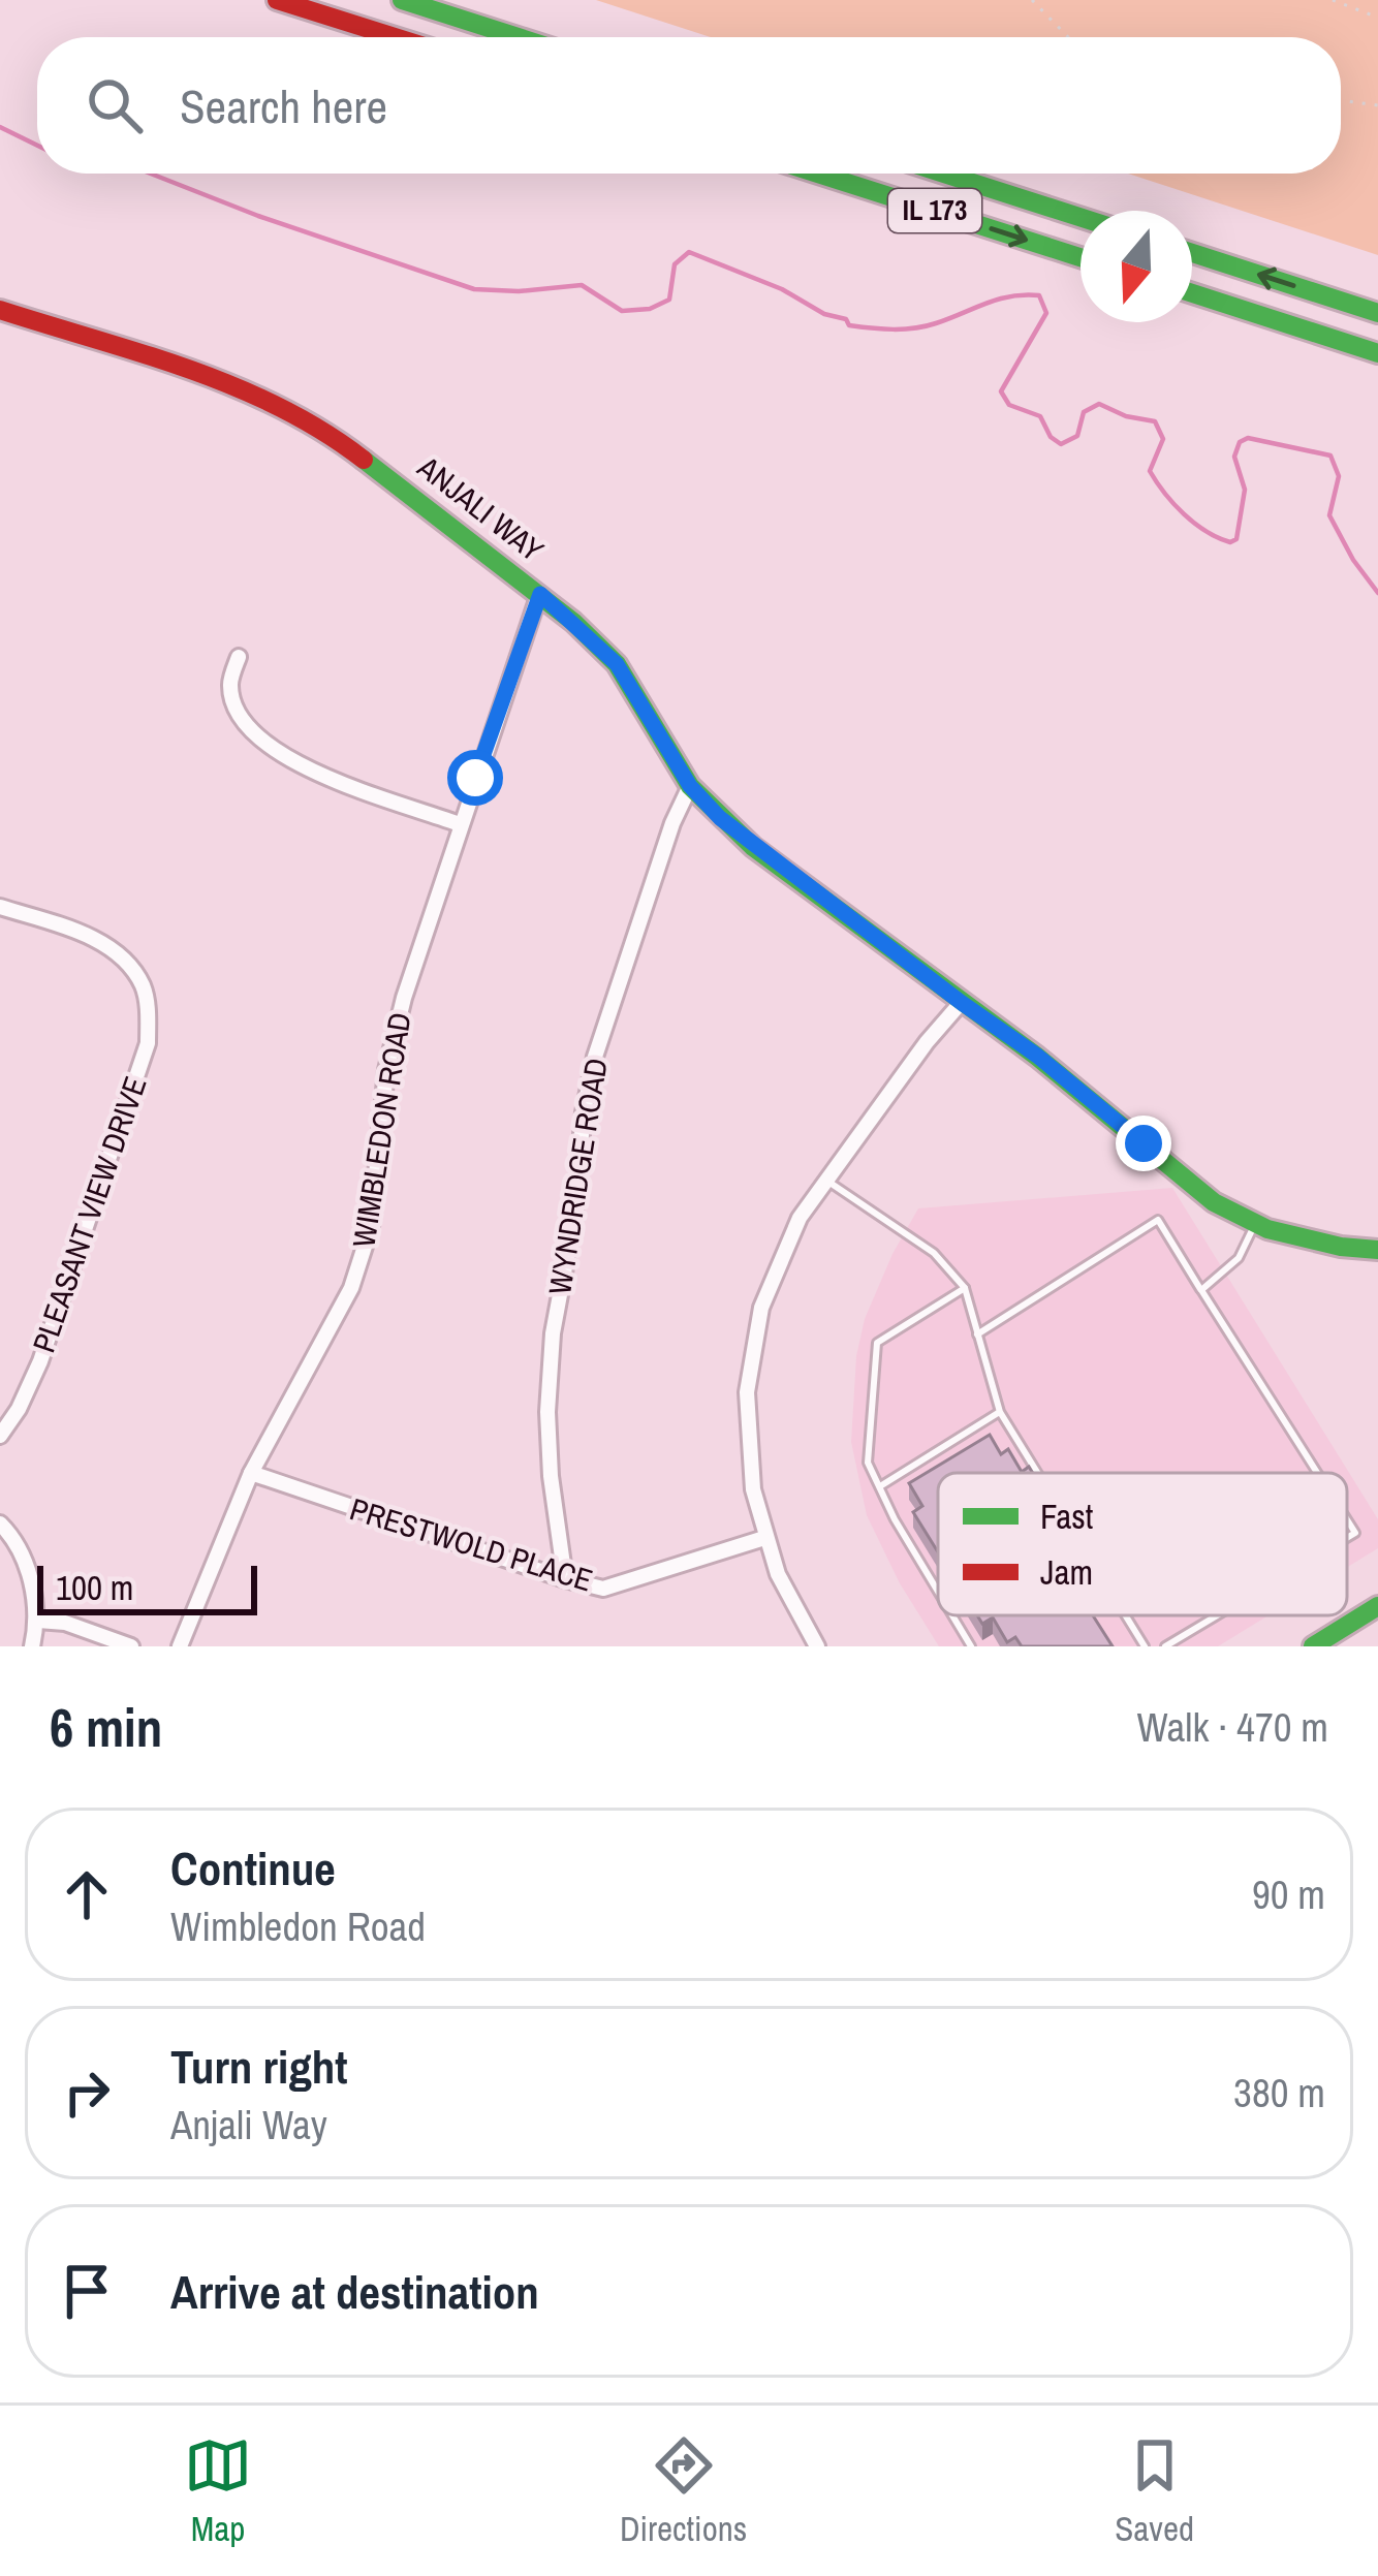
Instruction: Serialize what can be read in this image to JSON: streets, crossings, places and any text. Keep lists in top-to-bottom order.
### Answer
{
  "streets": {
    "street": [
      "IL 173",
      "ANJALI WAY",
      "WIMBLEDON ROAD",
      "WYNDRIDGE ROAD",
      "PLEASANT VIEW DRIVE",
      "PRESTWOLD PLACE"
    ]
  },
  "crossings": [
    ["ANJALI WAY", "WIMBLEDON ROAD"],
    ["ANJALI WAY", "WYNDRIDGE ROAD"],
    ["WIMBLEDON ROAD", "PRESTWOLD PLACE"],
    ["WYNDRIDGE ROAD", "PRESTWOLD PLACE"]
  ],
  "legend": ["Fast", "Jam"],
  "scale_bar": "100 m",
  "north": "bottom",
  "page": {
    "search": "Search here",
    "scale": "100 m",
    "heading": ["6 min", "Walk · 470 m"],
    "list": [
      ["Continue", "Wimbledon Road", "90 m"],
      ["Turn right", "Anjali Way", "380 m"],
      "Arrive at destination"
    ],
    "nav": ["Map", "Directions", "Saved"]
  }
}
